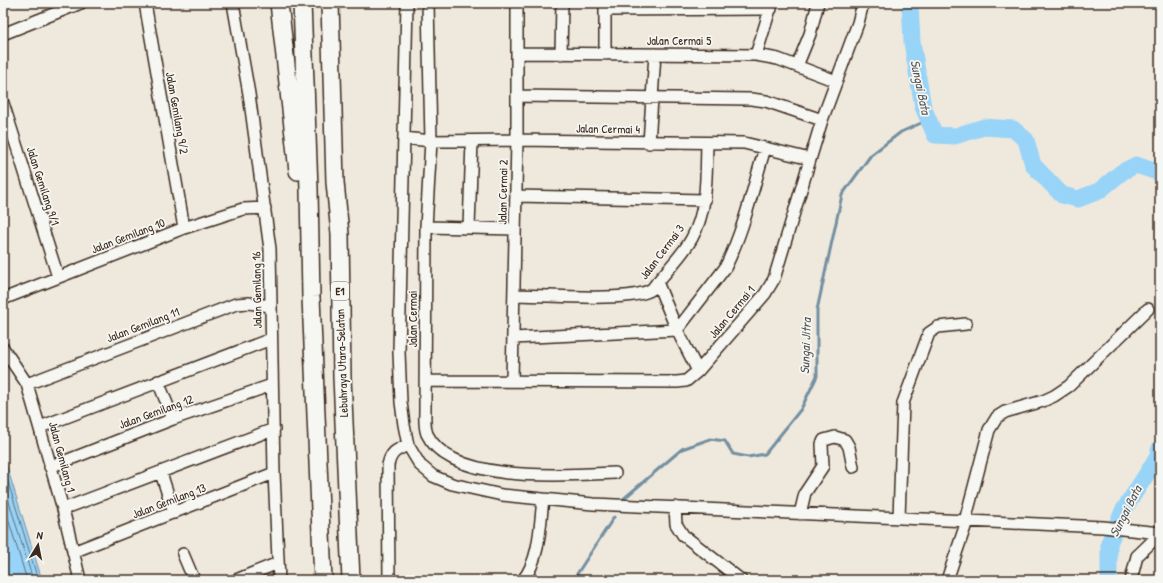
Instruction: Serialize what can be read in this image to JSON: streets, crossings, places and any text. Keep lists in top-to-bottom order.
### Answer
{
  "streets": {
    "highway": ["E1", "Lebuhraya Utara–Selatan"],
    "street": [
      "Jalan Cermai 5",
      "Jalan Gemilang 9/2",
      "Jalan Cermai 4",
      "Jalan Gemilang 9/1",
      "Jalan Cermai 2",
      "Jalan Gemilang 10",
      "Jalan Cermai 3",
      "Jalan Gemilang 16",
      "Jalan Cermai 1",
      "Jalan Cermai",
      "Jalan Gemilang 11",
      "Jalan Gemilang 12",
      "Jalan Gemilang 1",
      "Jalan Gemilang 13"
    ]
  },
  "crossings": [
    ["Jalan Cermai 5", "Jalan Cermai 2"],
    ["Jalan Cermai 5", "Jalan Cermai 1"],
    ["Jalan Gemilang 9/2", "Jalan Gemilang 10"],
    ["Jalan Cermai 4", "Jalan Cermai 2"],
    ["Jalan Cermai 4", "Jalan Cermai 3"],
    ["Jalan Cermai 4", "Jalan Cermai 1"],
    ["Jalan Cermai 4", "Jalan Cermai"],
    ["Jalan Gemilang 9/1", "Jalan Gemilang 10"],
    ["Jalan Cermai 2", "Jalan Cermai 3"],
    ["Jalan Cermai 2", "Jalan Cermai 1"],
    ["Jalan Gemilang 10", "Jalan Gemilang 16"],
    ["Jalan Gemilang 16", "Jalan Gemilang 11"],
    ["Jalan Gemilang 16", "Jalan Gemilang 12"],
    ["Jalan Gemilang 16", "Jalan Gemilang 13"],
    ["Jalan Cermai 1", "Jalan Cermai"],
    ["Jalan Gemilang 11", "Jalan Gemilang 1"],
    ["Jalan Gemilang 12", "Jalan Gemilang 1"],
    ["Jalan Gemilang 1", "Jalan Gemilang 13"]
  ],
  "water": ["Sungai Bata", "Sungai Jitra"],
  "north": "top"
}
